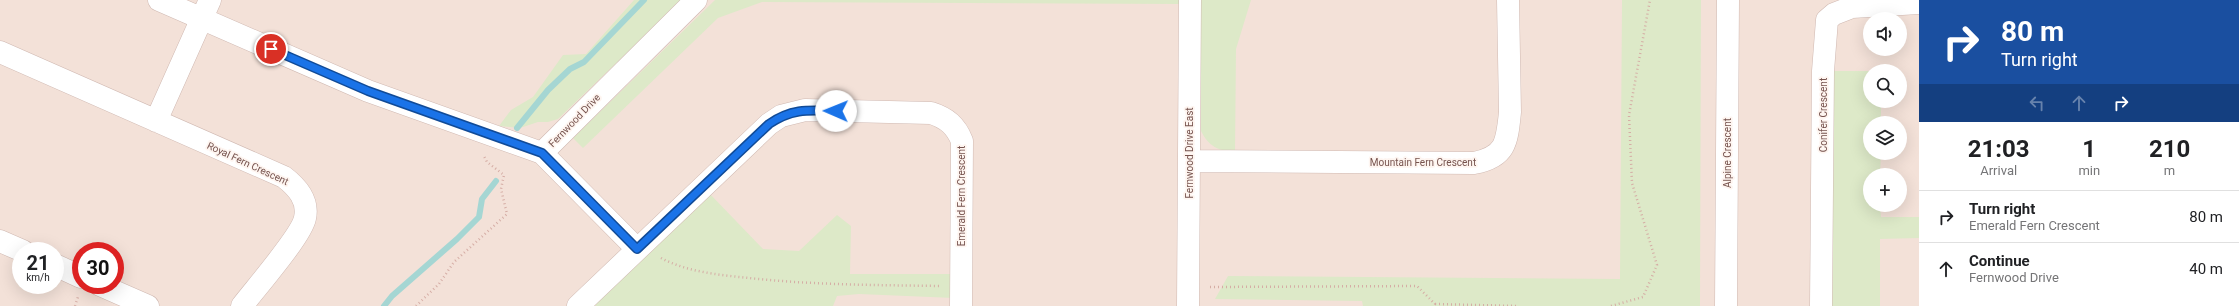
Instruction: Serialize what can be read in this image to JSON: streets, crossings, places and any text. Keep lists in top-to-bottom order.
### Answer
{
  "streets": {
    "street": [
      "Conifer Crescent",
      "Fernwood Drive",
      "Fernwood Drive East",
      "Alpine Crescent",
      "Mountain Fern Crescent",
      "Royal Fern Crescent",
      "Emerald Fern Crescent"
    ]
  },
  "crossings": [
    ["Fernwood Drive East", "Mountain Fern Crescent"]
  ],
  "page": {
    "turn": ["80 m", "Turn right"],
    "map_buttons": "+",
    "eta": [
      "21:03",
      "Arrival",
      "1",
      "min",
      "210",
      "m"
    ],
    "list": [
      {
        "name": "Turn right",
        "note": "Emerald Fern Crescent",
        "value": "80 m"
      },
      {
        "name": "Continue",
        "note": "Fernwood Drive",
        "value": "40 m"
      }
    ],
    "speed": "21 km/h",
    "limit": "30"
  }
}
